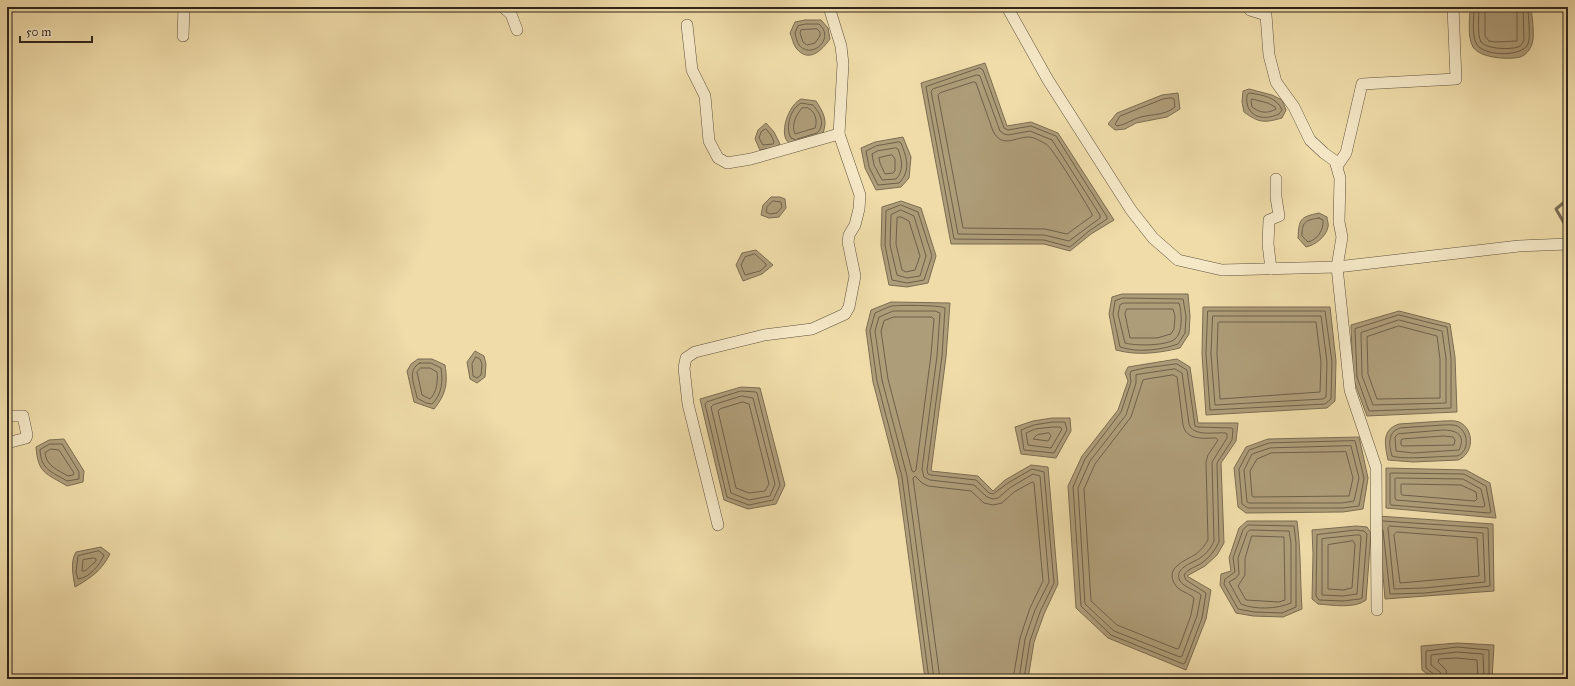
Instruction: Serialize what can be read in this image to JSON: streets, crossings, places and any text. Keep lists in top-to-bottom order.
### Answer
{
  "scale_bar": "50 m"
}
